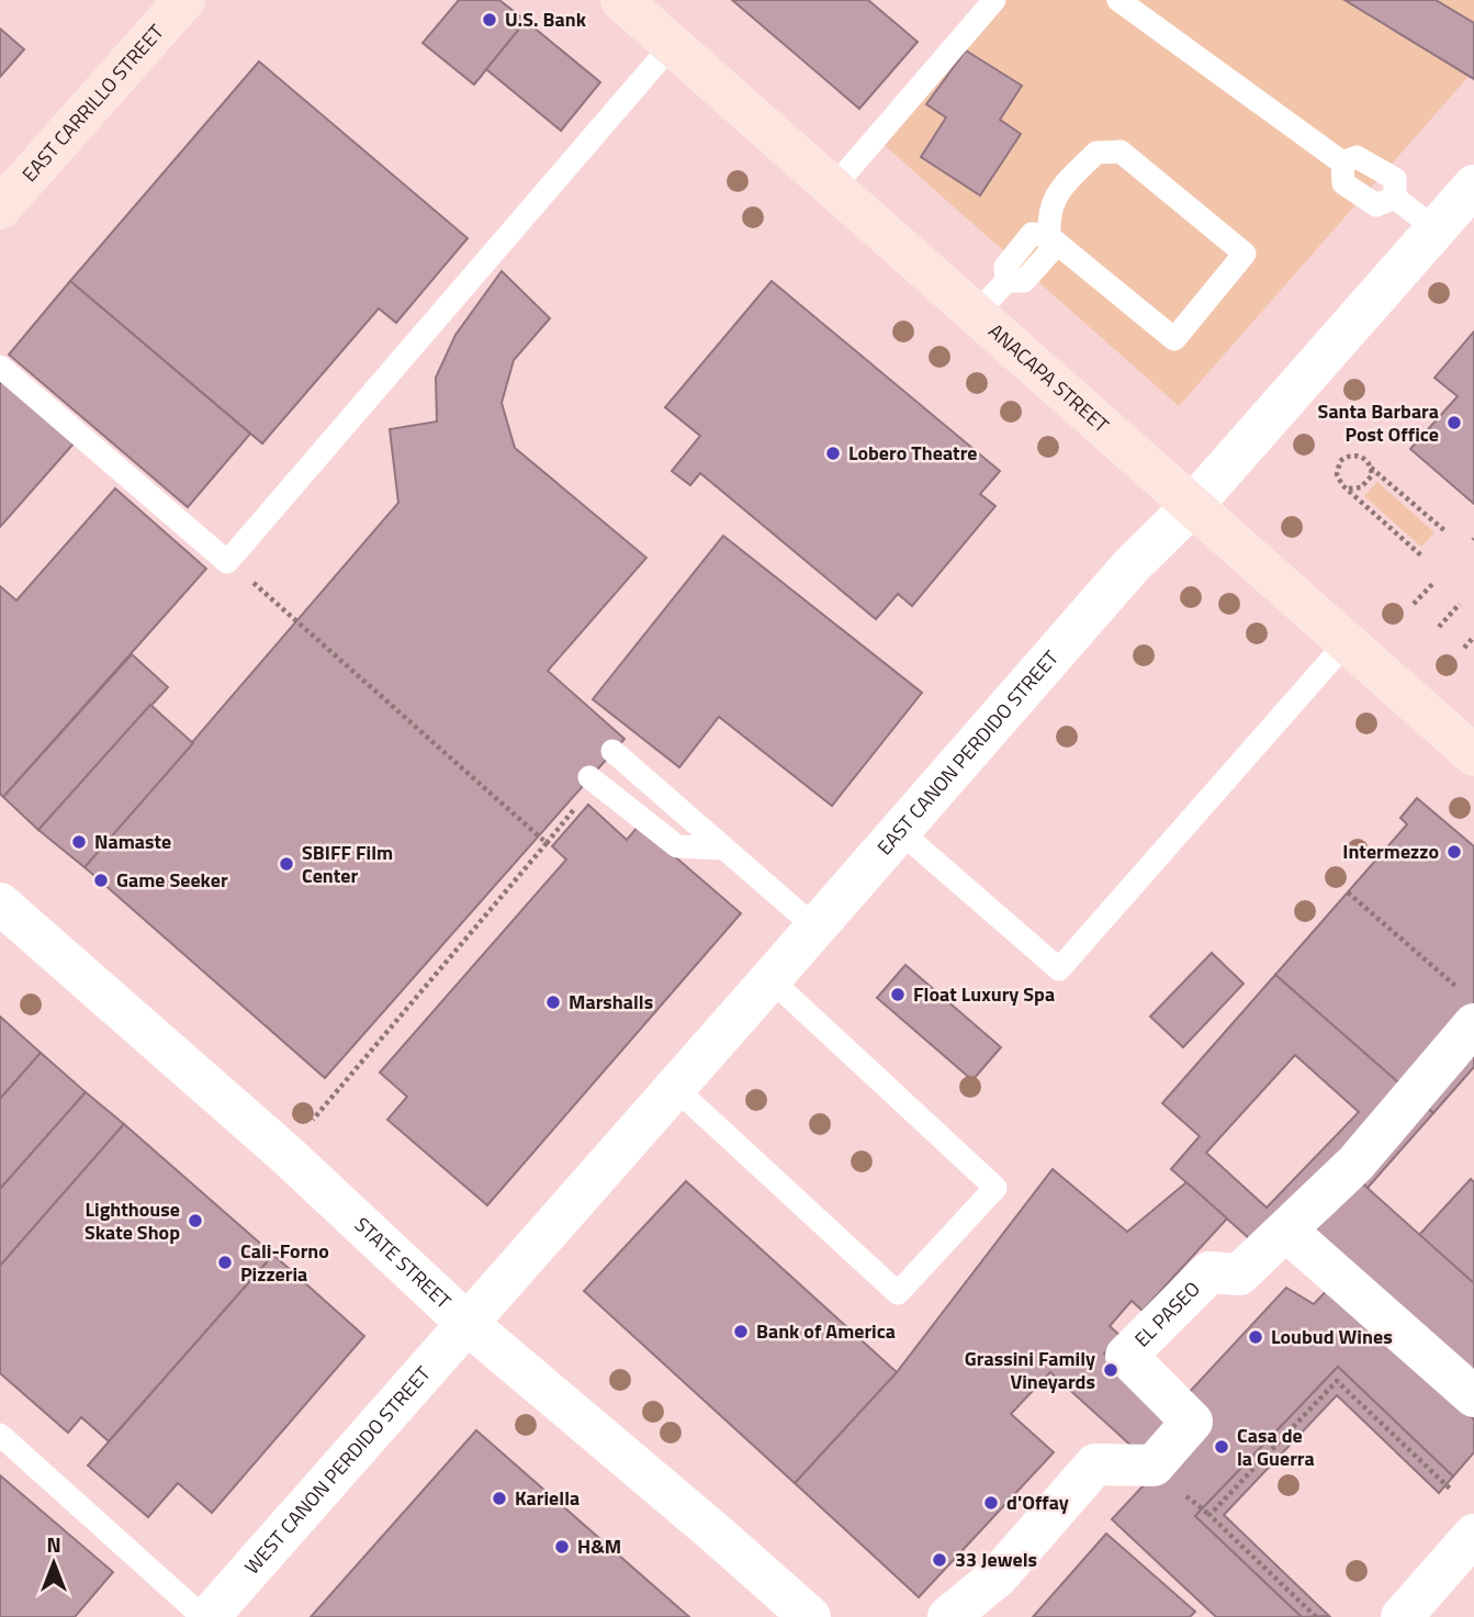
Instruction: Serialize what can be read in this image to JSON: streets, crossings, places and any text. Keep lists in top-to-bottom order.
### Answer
{
  "streets": {
    "street": [
      "EAST CARRILLO STREET",
      "ANACAPA STREET",
      "EAST CANON PERDIDO STREET",
      "STATE STREET",
      "EL PASEO",
      "WEST CANON PERDIDO STREET"
    ]
  },
  "crossings": [
    ["ANACAPA STREET", "EAST CANON PERDIDO STREET"],
    ["EAST CANON PERDIDO STREET", "STATE STREET"],
    ["EAST CANON PERDIDO STREET", "WEST CANON PERDIDO STREET"],
    ["STATE STREET", "WEST CANON PERDIDO STREET"]
  ],
  "places": [
    "U.S. Bank",
    "Santa Barbara Post Office",
    "Lobero Theatre",
    "Namaste",
    "Intermezzo",
    "SBIFF Film Center",
    "Game Seeker",
    "Float Luxury Spa",
    "Marshalls",
    "Lighthouse Skate Shop",
    "Cali-Forno Pizzeria",
    "Bank of America",
    "Loubud Wines",
    "Grassini Family Vineyards",
    "Casa de la Guerra",
    "Kariella",
    "d'Offay",
    "H&M",
    "33 Jewels"
  ],
  "north": "top"
}
